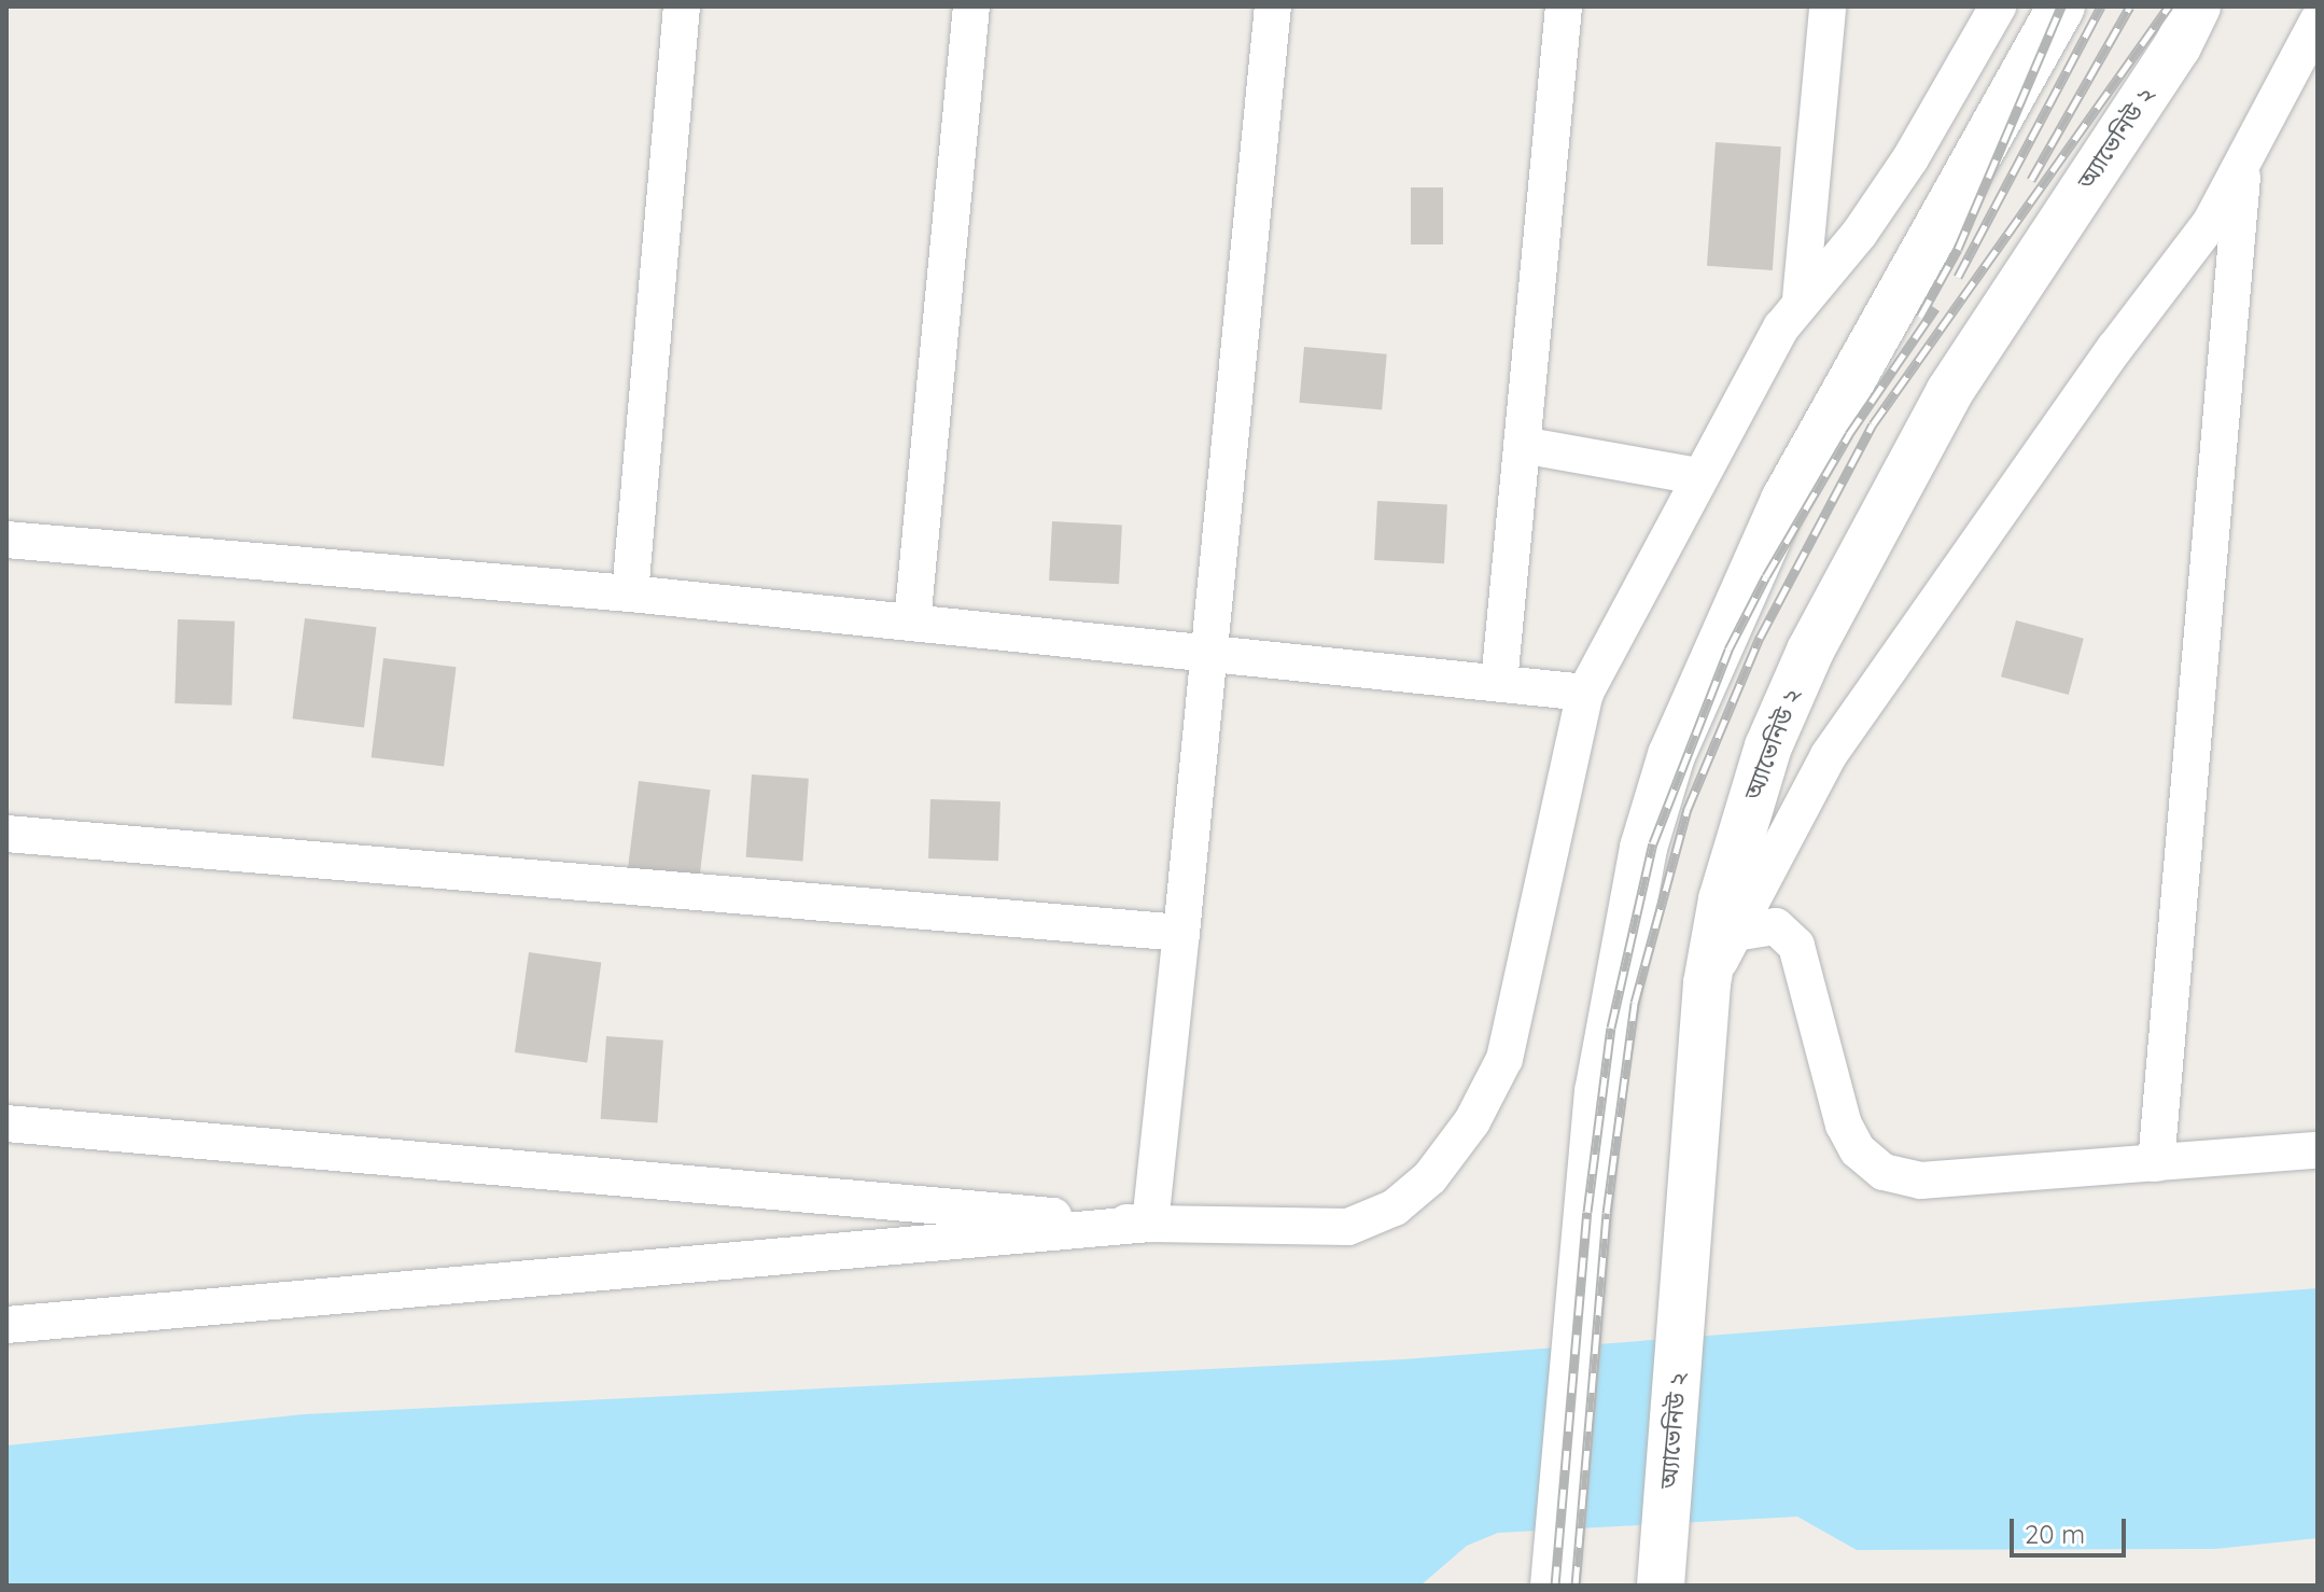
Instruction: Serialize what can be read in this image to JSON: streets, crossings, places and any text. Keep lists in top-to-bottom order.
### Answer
{
  "streets": {
    "main road": ["অ্যাভেনিউ ২"]
  },
  "scale_bar": "20 m"
}
